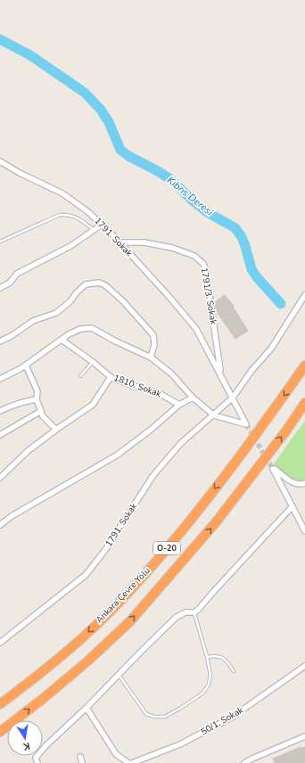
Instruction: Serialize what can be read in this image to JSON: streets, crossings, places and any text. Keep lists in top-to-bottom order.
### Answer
{
  "streets": {
    "highway": ["O-20", "Ankara Çevre Yolu"],
    "street": [
      "1791. Sokak",
      "1791/3. Sokak",
      "1810. Sokak",
      "50/1. Sokak"
    ]
  },
  "crossings": [
    ["1791. Sokak", "1791/3. Sokak"]
  ],
  "water": ["Kıbrıs Deresi"],
  "north": "bottom"
}
